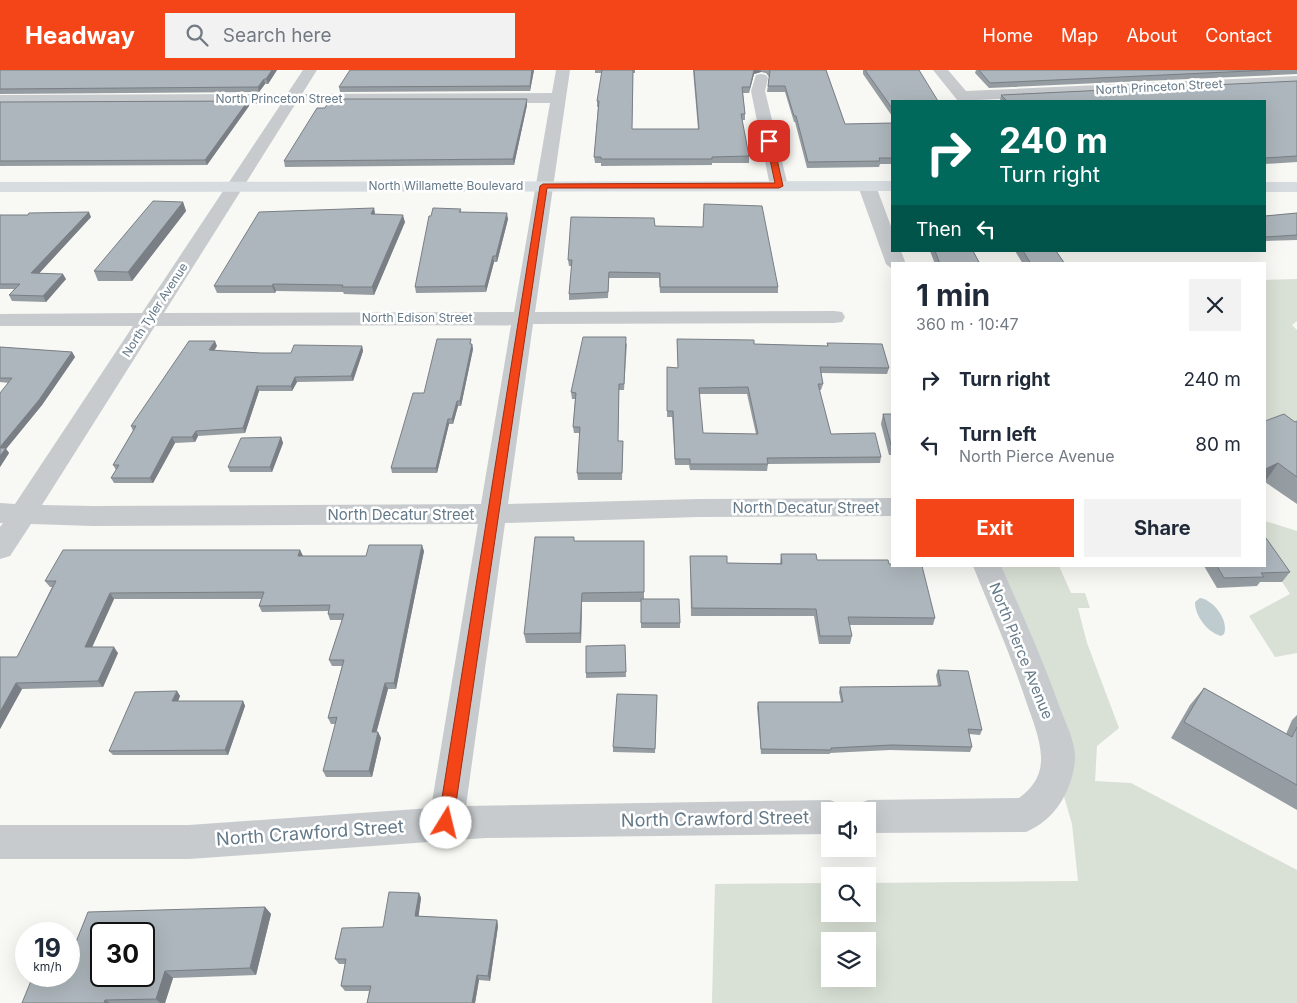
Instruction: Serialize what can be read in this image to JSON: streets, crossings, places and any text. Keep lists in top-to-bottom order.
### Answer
{
  "streets": {
    "main road": ["North Willamette Boulevard"],
    "street": [
      "North Princeton Street",
      "North Tyler Avenue",
      "North Edison Street",
      "North Decatur Street",
      "North Pierce Avenue",
      "North Crawford Street"
    ]
  },
  "crossings": [
    ["North Princeton Street", "North Tyler Avenue"],
    ["North Willamette Boulevard", "North Tyler Avenue"],
    ["North Tyler Avenue", "North Edison Street"],
    ["North Tyler Avenue", "North Decatur Street"]
  ],
  "page": {
    "header": "Headway",
    "search": "Search here",
    "nav": [
      "Home",
      "Map",
      "About",
      "Contact"
    ],
    "turn": ["240 m", "Turn right"],
    "then": "Then",
    "heading": ["1 min", "360 m · 10:47"],
    "list": [
      {
        "name": "Turn right",
        "value": "240 m"
      },
      {
        "name": "Turn left",
        "note": "North Pierce Avenue",
        "value": "80 m"
      }
    ],
    "buttons": ["Exit", "Share"],
    "speed": "19 km/h",
    "limit": "30"
  }
}
